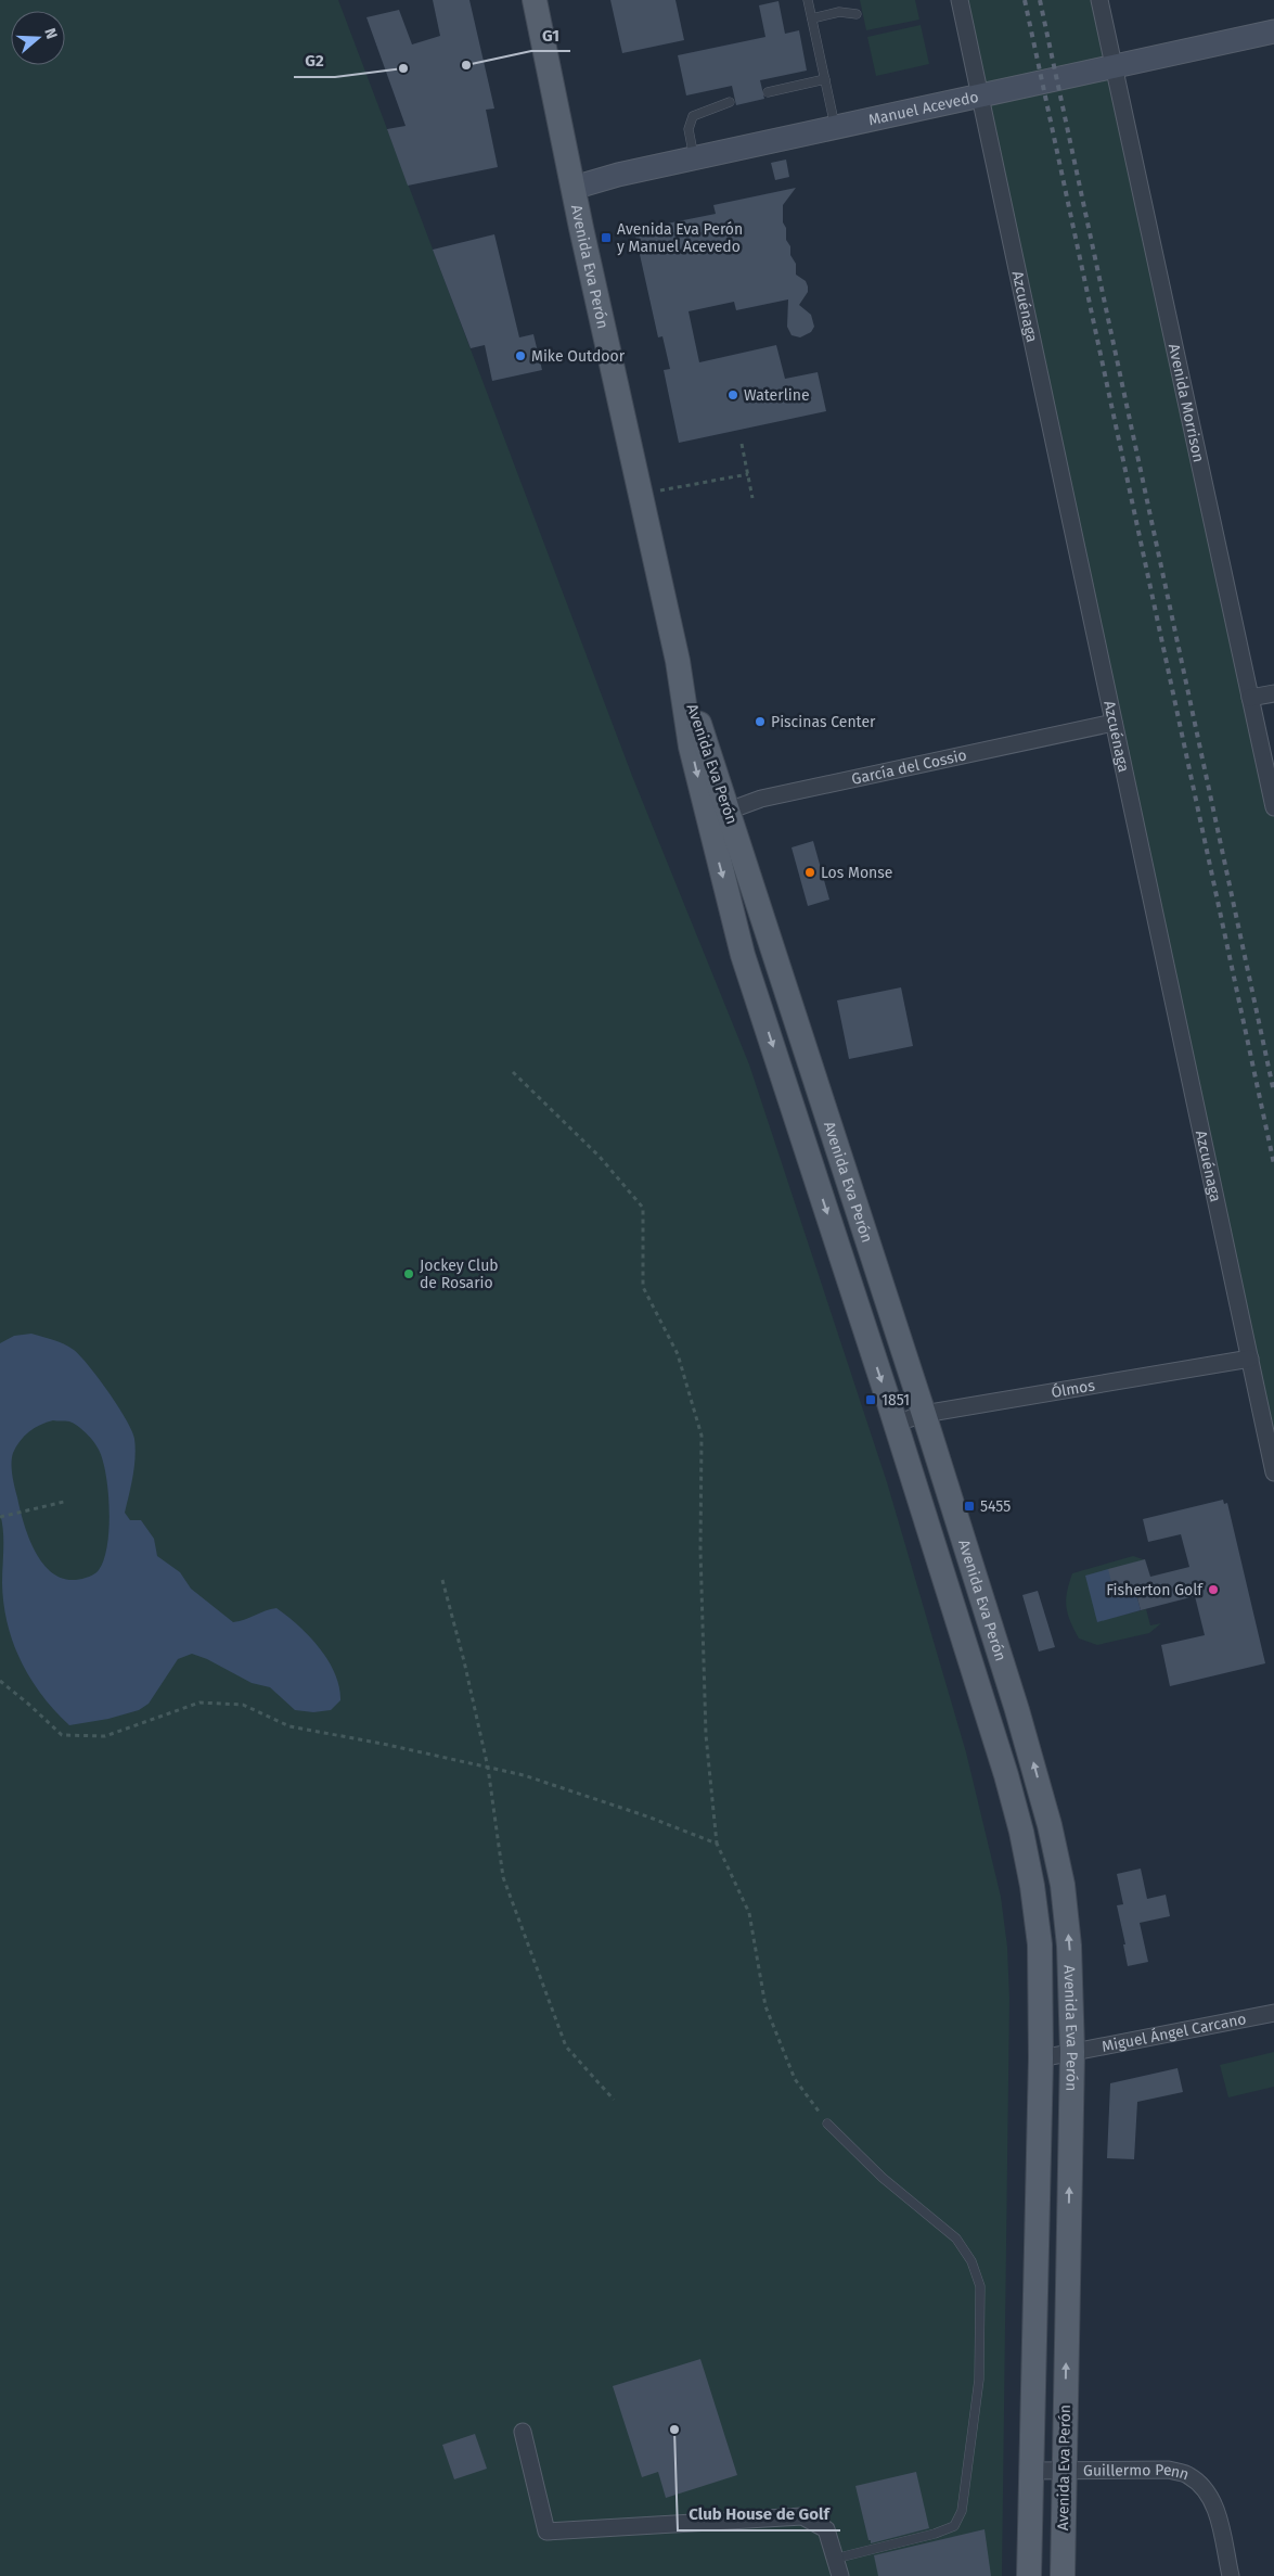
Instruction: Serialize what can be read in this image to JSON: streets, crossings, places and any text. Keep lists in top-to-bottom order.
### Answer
{
  "streets": {
    "main road": ["Avenida Eva Perón"],
    "street": [
      "Manuel Acevedo",
      "Azcuénaga",
      "Avenida Morrison",
      "García del Cossio",
      "Ólmos",
      "Miguel Ángel Carcano",
      "Guillermo Penn"
    ]
  },
  "crossings": [
    ["Manuel Acevedo", "Avenida Eva Perón"],
    ["Manuel Acevedo", "Azcuénaga"],
    ["Manuel Acevedo", "Avenida Morrison"],
    ["Avenida Eva Perón", "García del Cossio"],
    ["Avenida Eva Perón", "Ólmos"],
    ["Avenida Eva Perón", "Miguel Ángel Carcano"],
    ["Avenida Eva Perón", "Guillermo Penn"],
    ["Azcuénaga", "García del Cossio"],
    ["Azcuénaga", "Ólmos"]
  ],
  "places": {
    "other": [
      "G1",
      "G2",
      "Mike Outdoor",
      "Waterline",
      "Piscinas Center",
      "Los Monse",
      "Jockey Club de Rosario",
      "Fisherton Golf",
      "Club House de Golf"
    ],
    "transit": ["Avenida Eva Perón y Manuel Acevedo", "1851", "5455"]
  },
  "north": "right"
}
